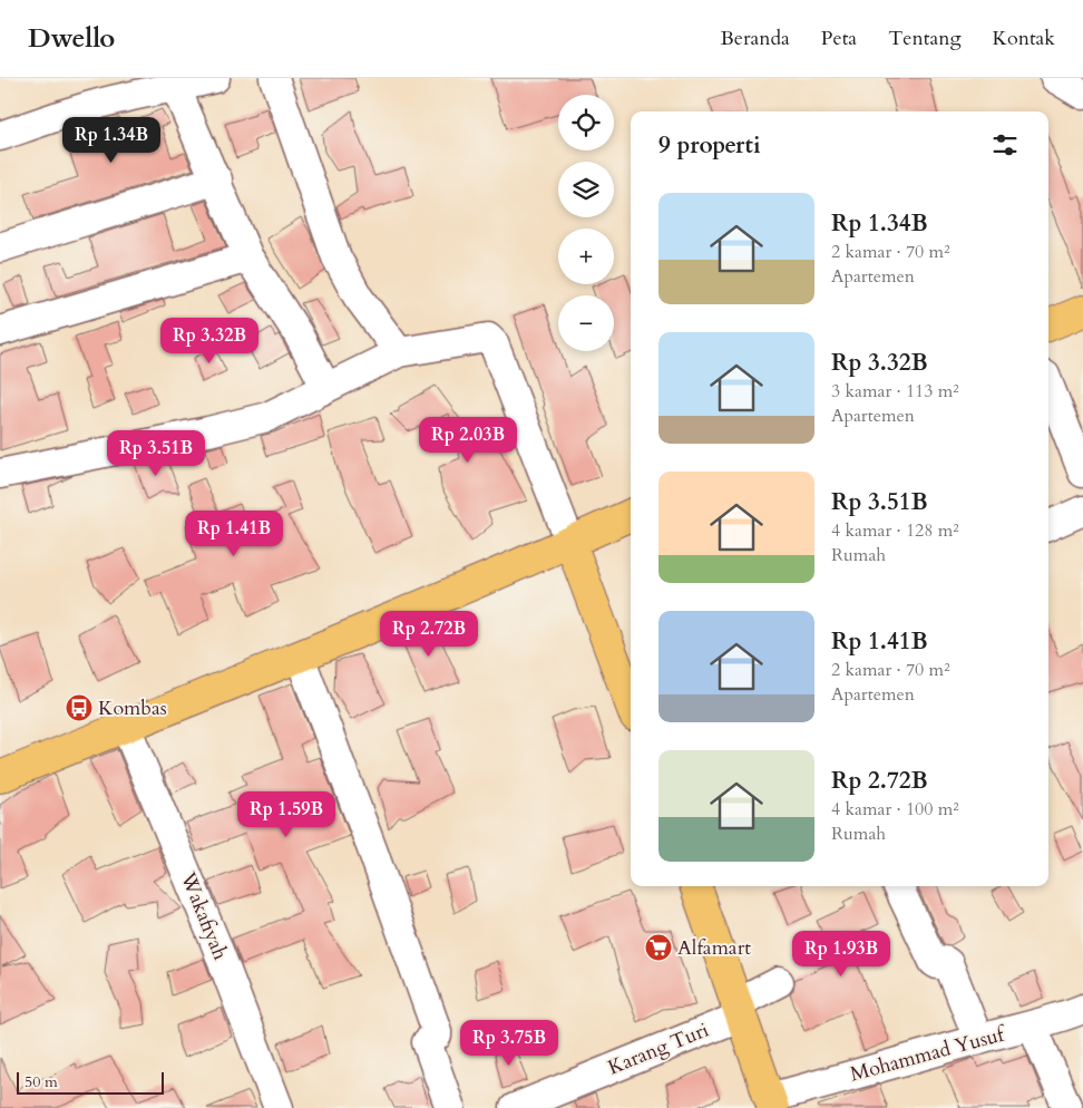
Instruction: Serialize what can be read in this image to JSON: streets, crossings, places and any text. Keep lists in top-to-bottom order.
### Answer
{
  "streets": {
    "street": ["Wakafiyah", "Karang Turi", "Mohammad Yusuf"]
  },
  "places": {
    "bus stop": ["Kombas"],
    "supermarket": ["Alfamart"]
  },
  "scale_bar": "50 m",
  "page": {
    "header": "Dwello",
    "nav": [
      "Beranda",
      "Peta",
      "Tentang",
      "Kontak"
    ],
    "map_buttons": ["+", "−"],
    "heading": "9 properti",
    "price": [
      "Rp 1.34B",
      "Rp 3.32B",
      "Rp 2.03B",
      "Rp 3.51B",
      "Rp 1.41B",
      "Rp 2.72B",
      "Rp 1.59B",
      "Rp 1.93B",
      "Rp 3.75B"
    ],
    "list": [
      {
        "name": "Rp 1.34B",
        "note": "2 kamar · 70 m² · Apartemen"
      },
      {
        "name": "Rp 3.32B",
        "note": "3 kamar · 113 m² · Apartemen"
      },
      {
        "name": "Rp 3.51B",
        "note": "4 kamar · 128 m² · Rumah"
      },
      {
        "name": "Rp 1.41B",
        "note": "2 kamar · 70 m² · Apartemen"
      },
      {
        "name": "Rp 2.72B",
        "note": "4 kamar · 100 m² · Rumah"
      }
    ],
    "scale": "50 m"
  }
}
